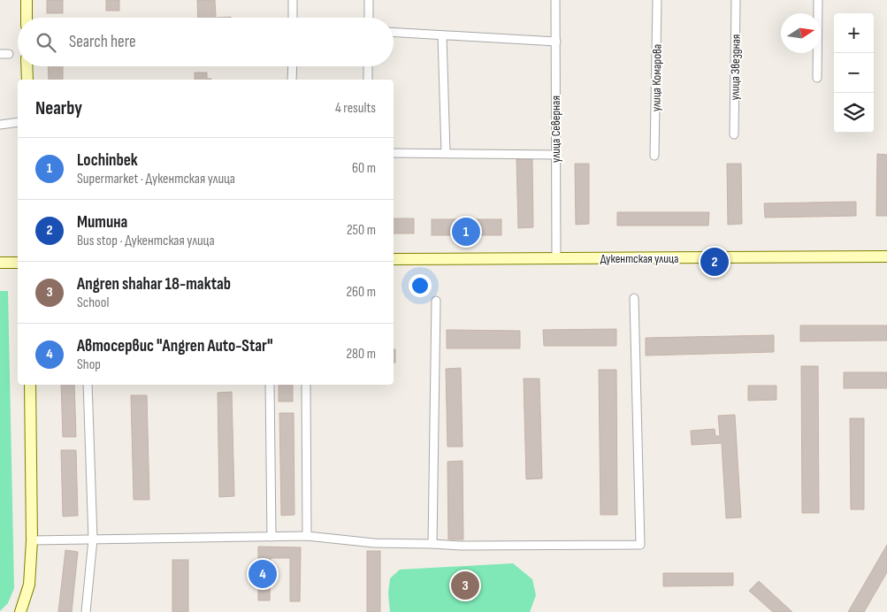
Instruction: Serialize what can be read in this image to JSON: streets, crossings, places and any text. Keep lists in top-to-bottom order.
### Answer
{
  "streets": {
    "main road": ["Дукентская улица"],
    "street": ["улица Звездная", "улица Комарова", "улица Северная"]
  },
  "crossings": [
    ["улица Северная", "Дукентская улица"]
  ],
  "north": "right",
  "page": {
    "map_buttons": ["+", "−"],
    "search": "Search here",
    "heading": ["Nearby", "4 results"],
    "list": [
      {
        "mark": "1",
        "name": "Lochinbek",
        "note": "Supermarket · Дукентская улица",
        "value": "60 m"
      },
      {
        "mark": "2",
        "name": "Митина",
        "note": "Bus stop · Дукентская улица",
        "value": "250 m"
      },
      {
        "mark": "3",
        "name": "Angren shahar 18-maktab",
        "note": "School",
        "value": "260 m"
      },
      {
        "mark": "4",
        "name": "Автосервис \"Angren Auto-Star\"",
        "note": "Shop",
        "value": "280 m"
      }
    ],
    "pins": [
      "1",
      "2",
      "4",
      "3"
    ]
  }
}
